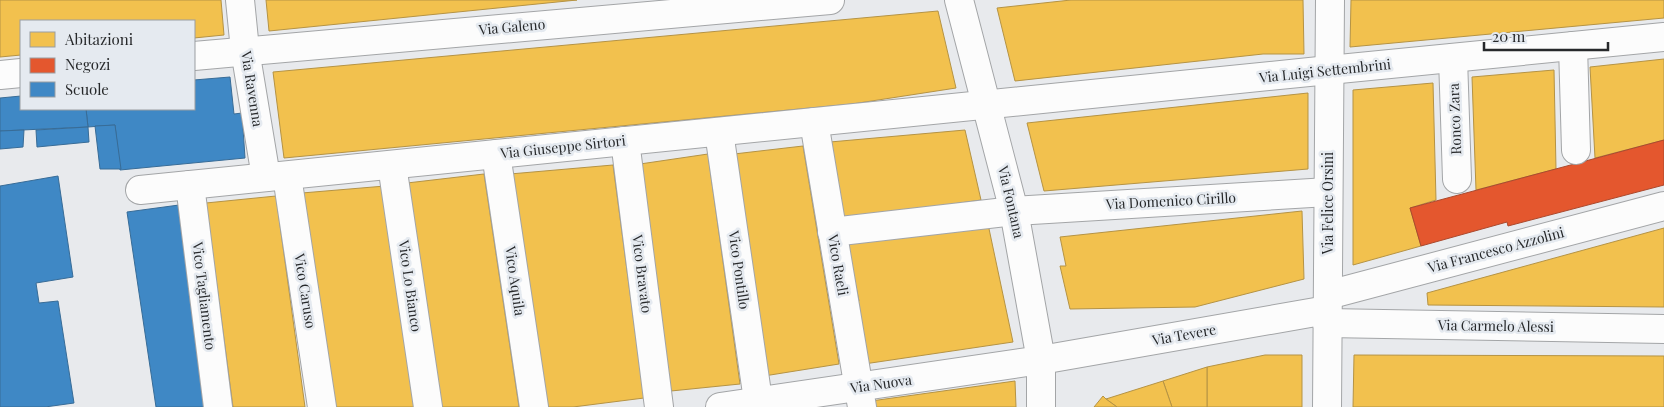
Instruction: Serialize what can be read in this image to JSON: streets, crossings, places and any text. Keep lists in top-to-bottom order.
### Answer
{
  "streets": {
    "street": [
      "Via Galeno",
      "Via Luigi Settembrini",
      "Via Ravenna",
      "Ronco Zara",
      "Via Giuseppe Sirtori",
      "Via Domenico Cirillo",
      "Via Fontana",
      "Via Felice Orsini",
      "Via Francesco Azzolini",
      "Vico Raeli",
      "Vico Pontillo",
      "Vico Bravato",
      "Vico Aquila",
      "Vico Lo Bianco",
      "Vico Caruso",
      "Vico Tagliamento",
      "Via Carmelo Alessi",
      "Via Tevere",
      "Via Nuova"
    ]
  },
  "crossings": [
    ["Via Galeno", "Via Ravenna"],
    ["Via Luigi Settembrini", "Ronco Zara"],
    ["Via Luigi Settembrini", "Via Giuseppe Sirtori"],
    ["Via Luigi Settembrini", "Via Fontana"],
    ["Via Luigi Settembrini", "Via Felice Orsini"],
    ["Via Ravenna", "Via Giuseppe Sirtori"],
    ["Via Ravenna", "Vico Caruso"],
    ["Via Giuseppe Sirtori", "Via Fontana"],
    ["Via Giuseppe Sirtori", "Vico Raeli"],
    ["Via Giuseppe Sirtori", "Vico Pontillo"],
    ["Via Giuseppe Sirtori", "Vico Bravato"],
    ["Via Giuseppe Sirtori", "Vico Aquila"],
    ["Via Giuseppe Sirtori", "Vico Lo Bianco"],
    ["Via Giuseppe Sirtori", "Vico Caruso"],
    ["Via Giuseppe Sirtori", "Vico Tagliamento"],
    ["Via Domenico Cirillo", "Via Fontana"],
    ["Via Domenico Cirillo", "Via Felice Orsini"],
    ["Via Domenico Cirillo", "Vico Raeli"],
    ["Via Fontana", "Via Tevere"],
    ["Via Fontana", "Via Nuova"],
    ["Via Felice Orsini", "Via Francesco Azzolini"],
    ["Via Felice Orsini", "Via Carmelo Alessi"],
    ["Via Felice Orsini", "Via Tevere"],
    ["Via Francesco Azzolini", "Via Carmelo Alessi"],
    ["Via Francesco Azzolini", "Via Tevere"],
    ["Vico Raeli", "Via Nuova"],
    ["Vico Pontillo", "Via Nuova"],
    ["Via Carmelo Alessi", "Via Tevere"],
    ["Via Tevere", "Via Nuova"]
  ],
  "legend": ["Abitazioni", "Negozi", "Scuole"],
  "scale_bar": "20 m"
}
